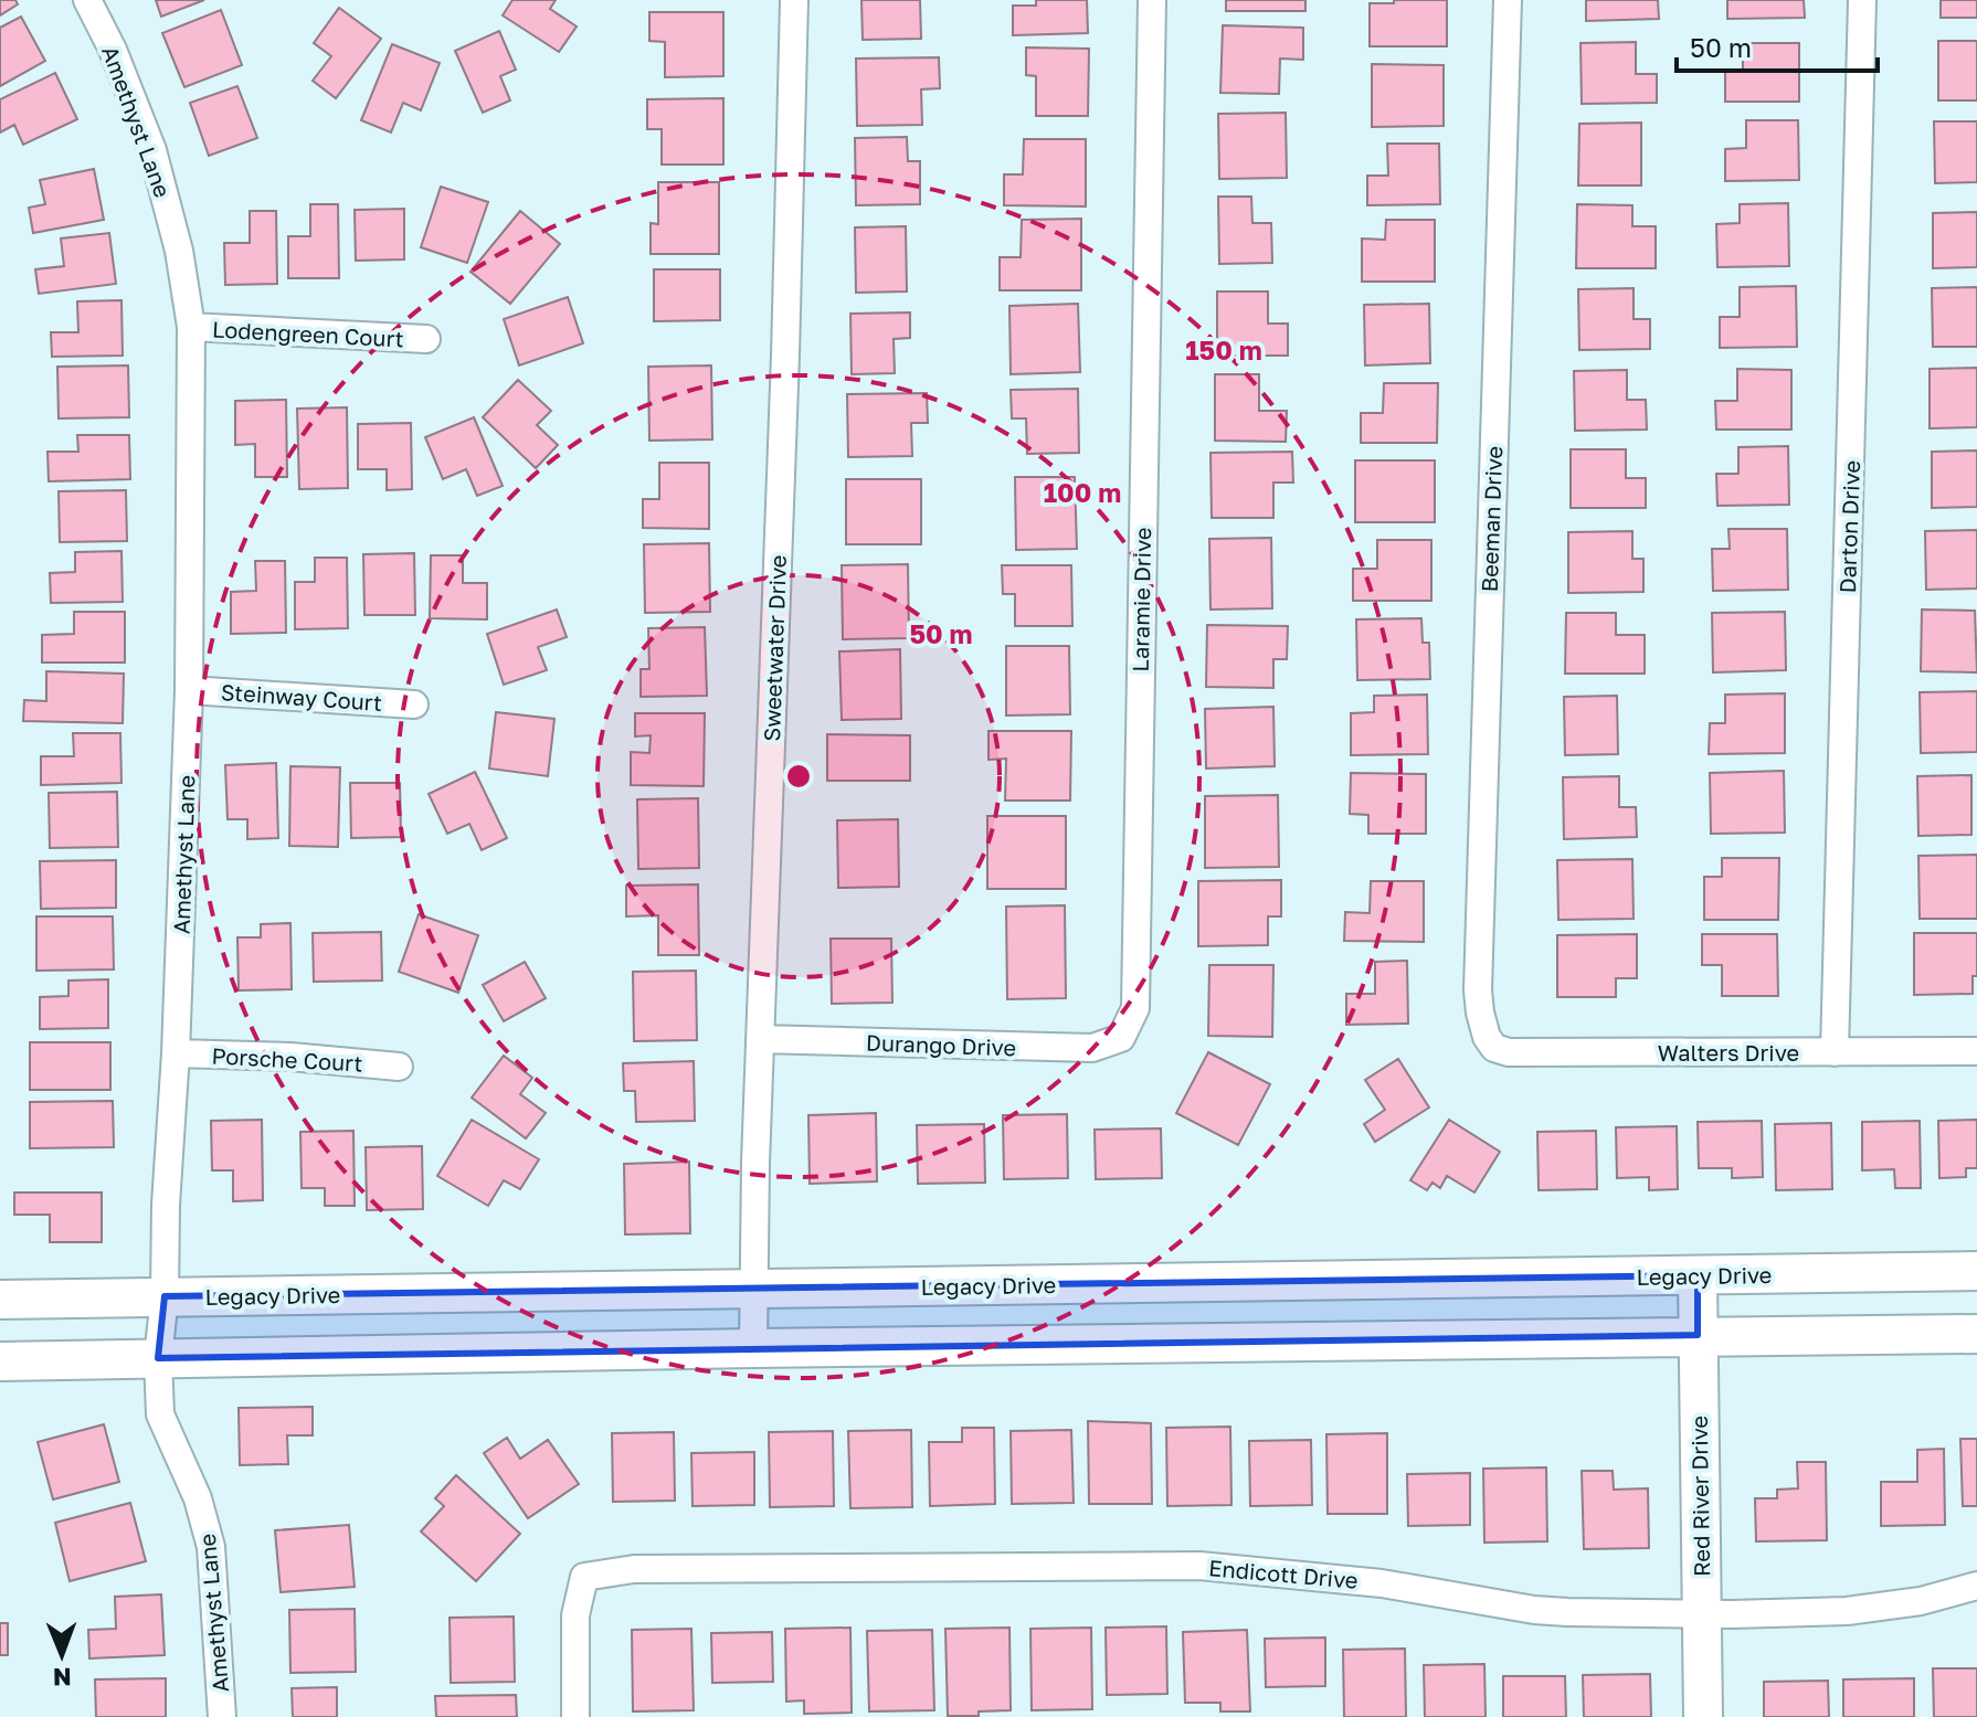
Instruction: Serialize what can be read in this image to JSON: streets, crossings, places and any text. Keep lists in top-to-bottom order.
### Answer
{
  "streets": {
    "main road": ["Legacy Drive", "Red River Drive"],
    "street": [
      "Amethyst Lane",
      "Lodengreen Court",
      "Beeman Drive",
      "Darton Drive",
      "Laramie Drive",
      "Sweetwater Drive",
      "Steinway Court",
      "Durango Drive",
      "Walters Drive",
      "Porsche Court",
      "Endicott Drive"
    ]
  },
  "crossings": [
    ["Amethyst Lane", "Lodengreen Court"],
    ["Amethyst Lane", "Steinway Court"],
    ["Amethyst Lane", "Porsche Court"],
    ["Amethyst Lane", "Legacy Drive"],
    ["Beeman Drive", "Walters Drive"],
    ["Darton Drive", "Walters Drive"],
    ["Laramie Drive", "Durango Drive"],
    ["Sweetwater Drive", "Durango Drive"],
    ["Sweetwater Drive", "Legacy Drive"],
    ["Legacy Drive", "Red River Drive"],
    ["Red River Drive", "Endicott Drive"]
  ],
  "scale_bar": "50 m",
  "north": "bottom",
  "rings": ["150 m", "100 m", "50 m"]
}
